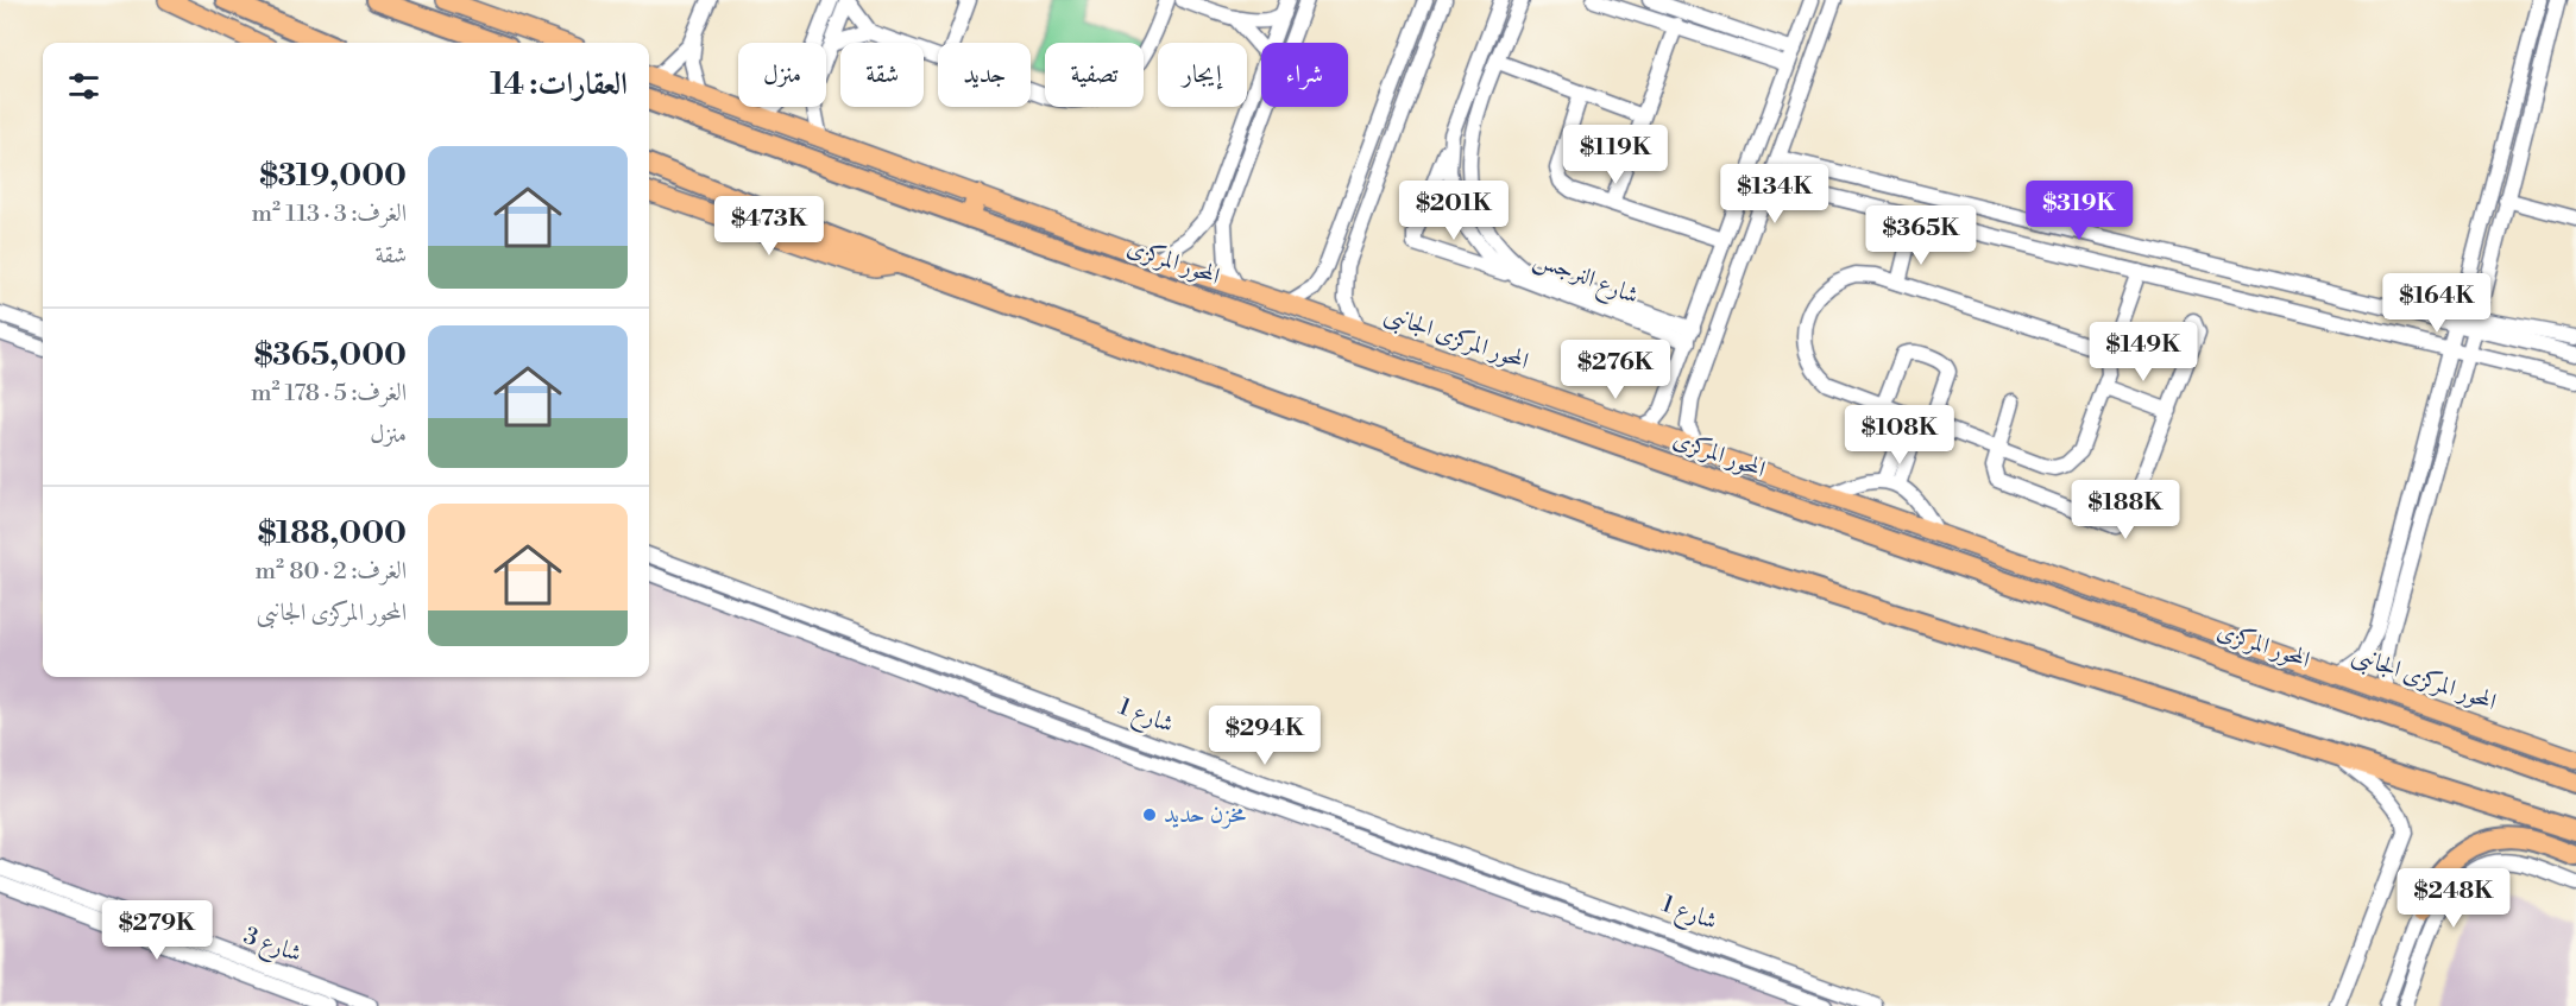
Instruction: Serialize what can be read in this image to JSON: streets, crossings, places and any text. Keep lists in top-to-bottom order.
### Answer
{
  "streets": {
    "highway": ["المحور المركزى"],
    "main road": ["المحور المركزى الجانبى"],
    "street": ["شارع النرجس", "شارع 1", "شارع 3"]
  },
  "places": ["مخزن حديد"],
  "page": {
    "chip": [
      "شراء",
      "إيجار",
      "تصفية",
      "جديد",
      "شقة",
      "منزل"
    ],
    "heading": "العقارات: 14",
    "price": [
      "$119K",
      "$134K",
      "$201K",
      "$319K",
      "$473K",
      "$365K",
      "$164K",
      "$149K",
      "$276K",
      "$108K",
      "$188K",
      "$294K",
      "$248K",
      "$279K"
    ],
    "list": [
      {
        "name": "$319,000",
        "note": "الغرف: 3 · 113 m² · شقة"
      },
      {
        "name": "$365,000",
        "note": "الغرف: 5 · 178 m² · منزل"
      },
      {
        "name": "$188,000",
        "note": "الغرف: 2 · 80 m² · المحور المركزى الجانبى"
      }
    ]
  }
}
